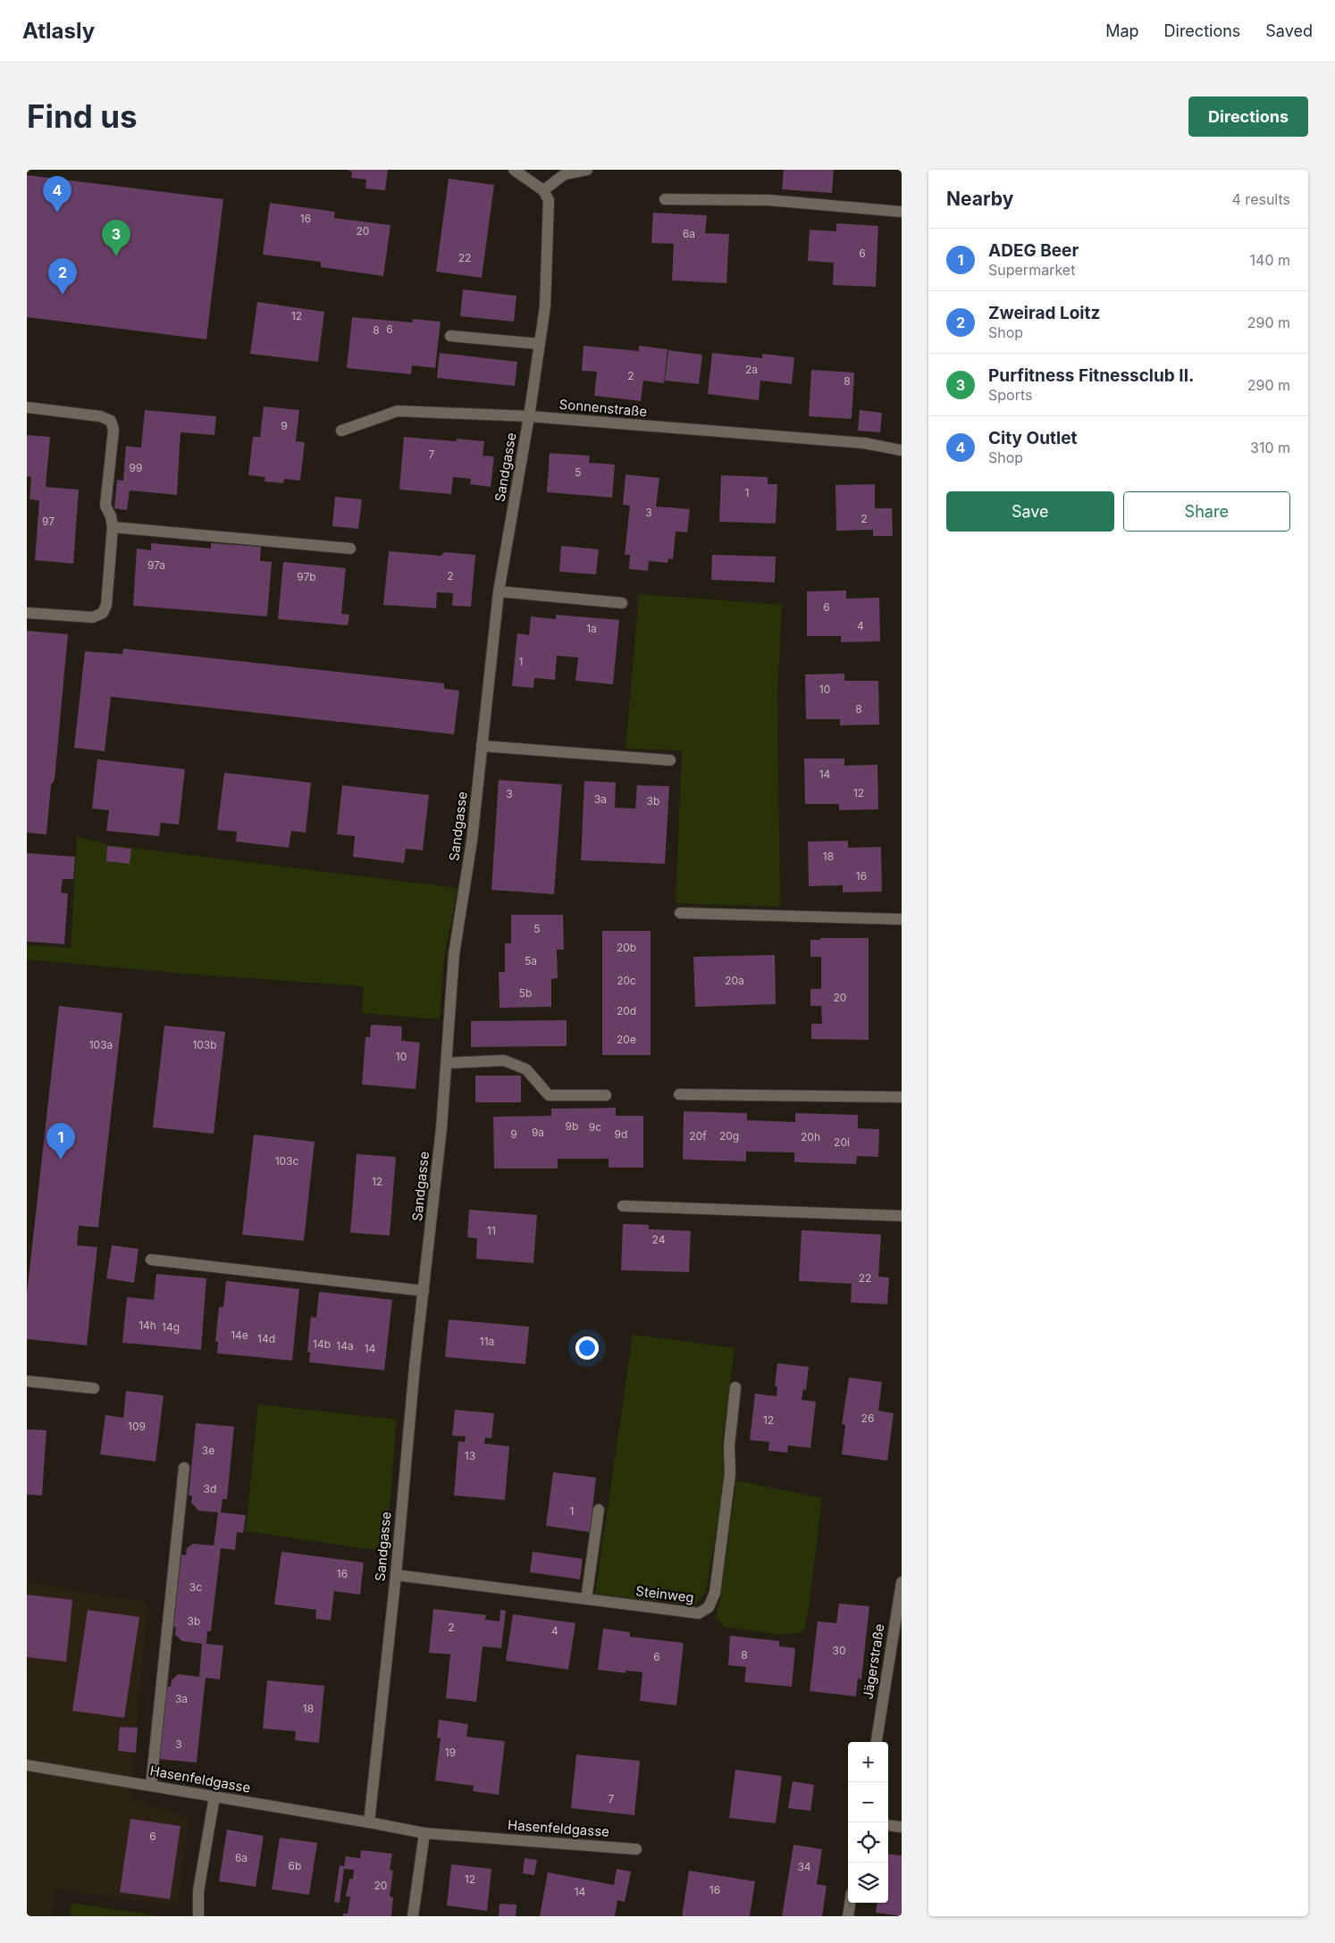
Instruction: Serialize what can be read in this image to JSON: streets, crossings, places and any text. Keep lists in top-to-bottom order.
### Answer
{
  "streets": {
    "street": [
      "Sonnenstraße",
      "Sandgasse",
      "Steinweg",
      "Jägerstraße",
      "Hasenfeldgasse"
    ]
  },
  "crossings": [
    ["Sonnenstraße", "Sandgasse"],
    ["Sandgasse", "Steinweg"],
    ["Sandgasse", "Hasenfeldgasse"]
  ],
  "house_numbers": [
    "16",
    "20",
    "6a",
    "6",
    "22",
    "12",
    "6",
    "8",
    "2a",
    "2",
    "8",
    "9",
    "7",
    "99",
    "5",
    "1",
    "3",
    "2",
    "97",
    "97a",
    "2",
    "97b",
    "6",
    "4",
    "1a",
    "1",
    "10",
    "8",
    "14",
    "12",
    "3",
    "3a",
    "3b",
    "18",
    "16",
    "5",
    "20b",
    "5a",
    "20c",
    "20a",
    "5b",
    "20",
    "20d",
    "20e",
    "103a",
    "103b",
    "10",
    "9b",
    "9c",
    "9a",
    "9",
    "9d",
    "20f",
    "20g",
    "20h",
    "20i",
    "103c",
    "12",
    "11",
    "24",
    "22",
    "14h",
    "14g",
    "14e",
    "14d",
    "11a",
    "14b",
    "14a",
    "14",
    "26",
    "12",
    "109",
    "3e",
    "13",
    "3d",
    "1",
    "16",
    "3c",
    "3b",
    "2",
    "4",
    "30",
    "8",
    "6",
    "3a",
    "18",
    "3",
    "19",
    "7",
    "6",
    "6a",
    "6b",
    "34",
    "12",
    "20",
    "16",
    "14"
  ],
  "page": {
    "header": "Atlasly",
    "nav": ["Map", "Directions", "Saved"],
    "buttons": [
      "Directions",
      ["Save", "Share"]
    ],
    "title": "Find us",
    "heading": ["Nearby", "4 results"],
    "pins": [
      "4",
      "3",
      "2",
      "1"
    ],
    "list": [
      {
        "mark": "1",
        "name": "ADEG Beer",
        "note": "Supermarket",
        "value": "140 m"
      },
      {
        "mark": "2",
        "name": "Zweirad Loitz",
        "note": "Shop",
        "value": "290 m"
      },
      {
        "mark": "3",
        "name": "Purfitness Fitnessclub II.",
        "note": "Sports",
        "value": "290 m"
      },
      {
        "mark": "4",
        "name": "City Outlet",
        "note": "Shop",
        "value": "310 m"
      }
    ],
    "map_buttons": ["+", "−"]
  }
}
